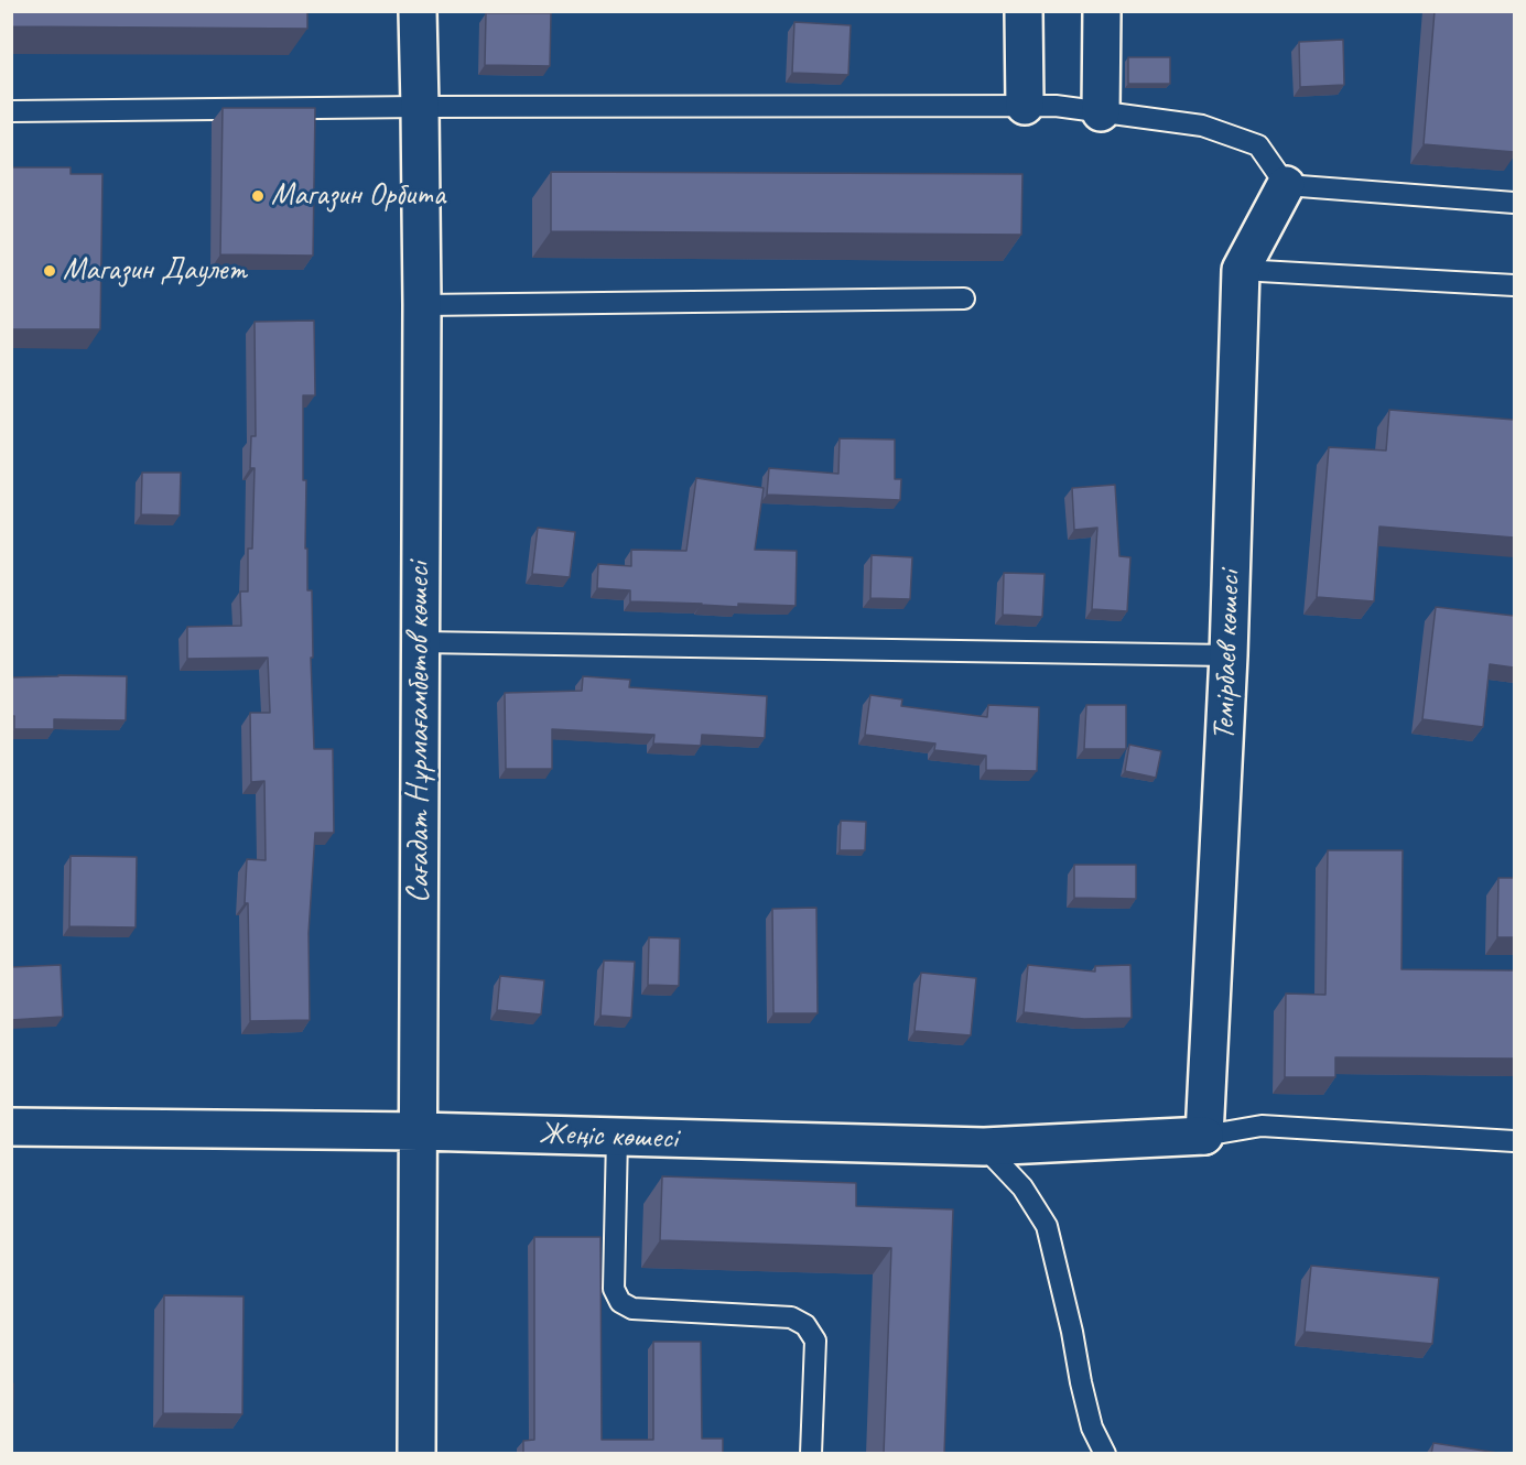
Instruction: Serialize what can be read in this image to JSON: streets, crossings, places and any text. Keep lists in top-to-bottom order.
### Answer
{
  "streets": {
    "street": ["Темірбаев көшесі", "Сағадат Нұрмағамбетов көшесі", "Жеңіс көшесі"]
  },
  "crossings": [
    ["Темірбаев көшесі", "Жеңіс көшесі"],
    ["Сағадат Нұрмағамбетов көшесі", "Жеңіс көшесі"]
  ],
  "places": ["Магазин Орбита", "Магазин Даулет"]
}
